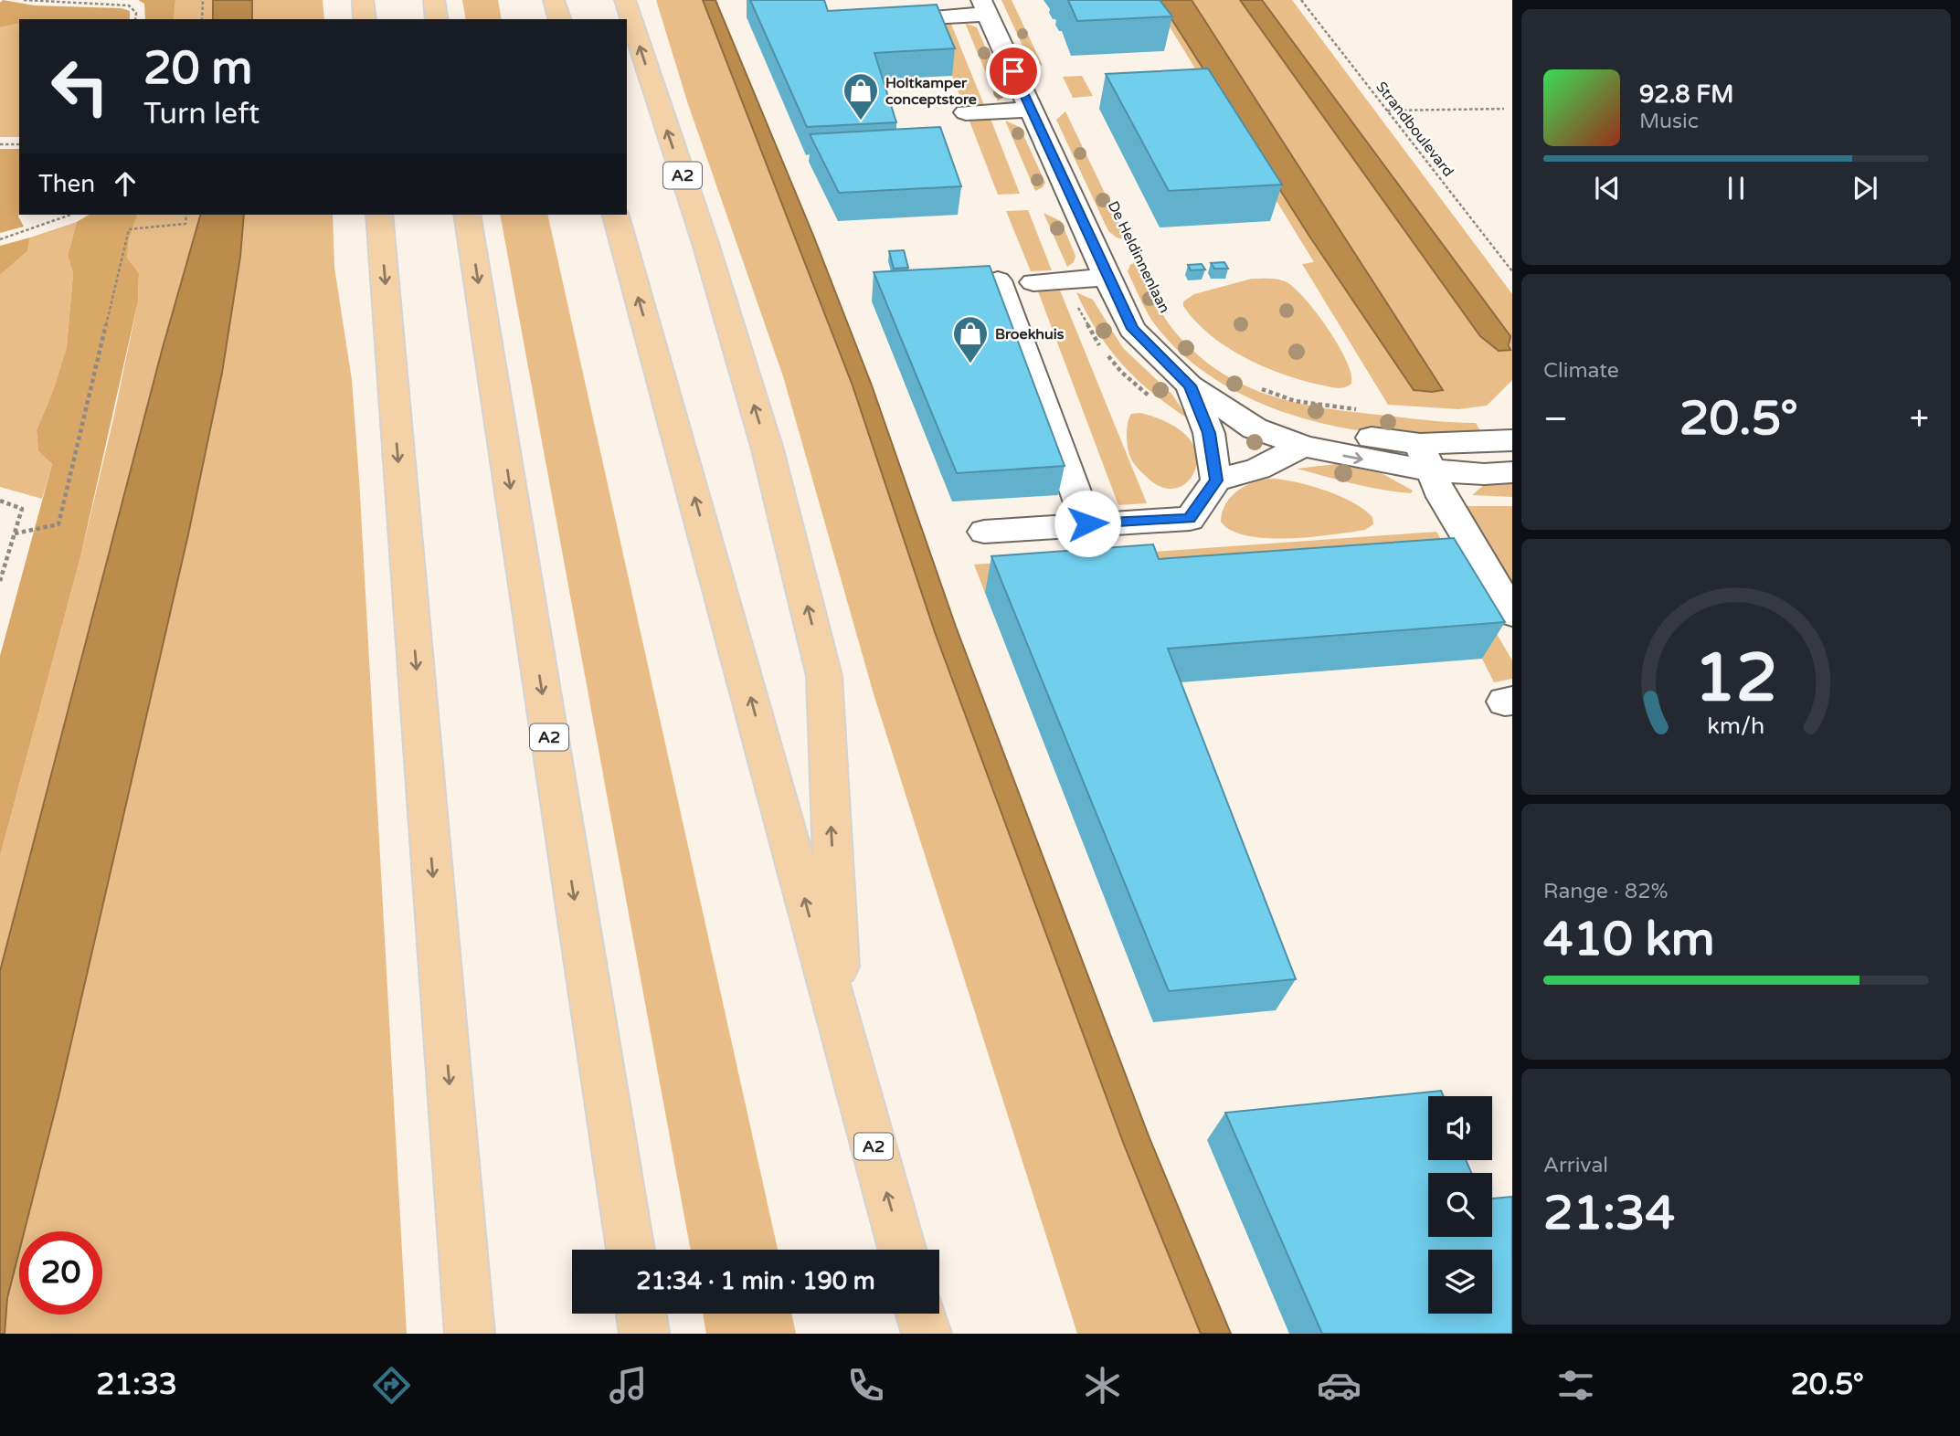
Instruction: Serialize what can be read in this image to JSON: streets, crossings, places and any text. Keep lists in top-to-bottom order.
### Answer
{
  "streets": {
    "highway": ["A2"],
    "path": ["Strandboulevard", "De Heldinnenlaan"]
  },
  "places": {
    "shop": ["Holtkamper conceptstore", "Broekhuis"]
  },
  "page": {
    "turn": ["20 m", "Turn left"],
    "song": ["92.8 FM", "Music"],
    "then": "Then",
    "tile": [
      "Climate",
      ["Range · 82%", "410 km"],
      ["Arrival", "21:34"]
    ],
    "heat": ["−", "20.5°", "+"],
    "limit": "20",
    "trip": "21:34 · 1 min · 190 m",
    "tabs": ["21:33", "20.5°"],
    "gauge": ["12", "km/h"]
  }
}
